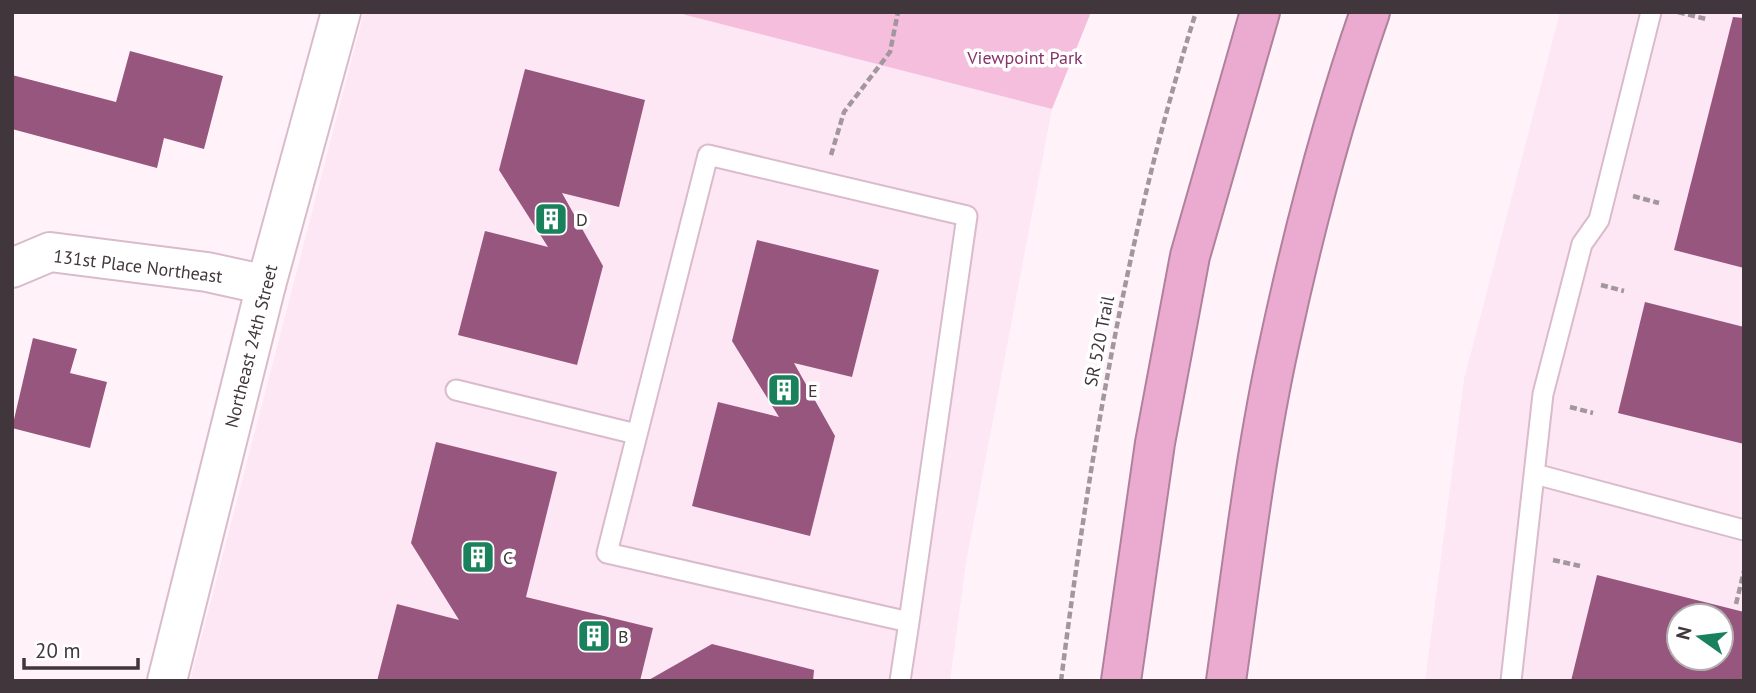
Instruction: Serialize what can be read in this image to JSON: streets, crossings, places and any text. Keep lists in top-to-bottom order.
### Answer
{
  "streets": {
    "street": ["131st Place Northeast", "Northeast 24th Street"],
    "path": ["SR 520 Trail"]
  },
  "crossings": [
    ["131st Place Northeast", "Northeast 24th Street"]
  ],
  "parks": ["Viewpoint Park"],
  "places": {
    "building": [
      "D",
      "E",
      "C",
      "B"
    ]
  },
  "scale_bar": "20 m",
  "north": "left"
}
